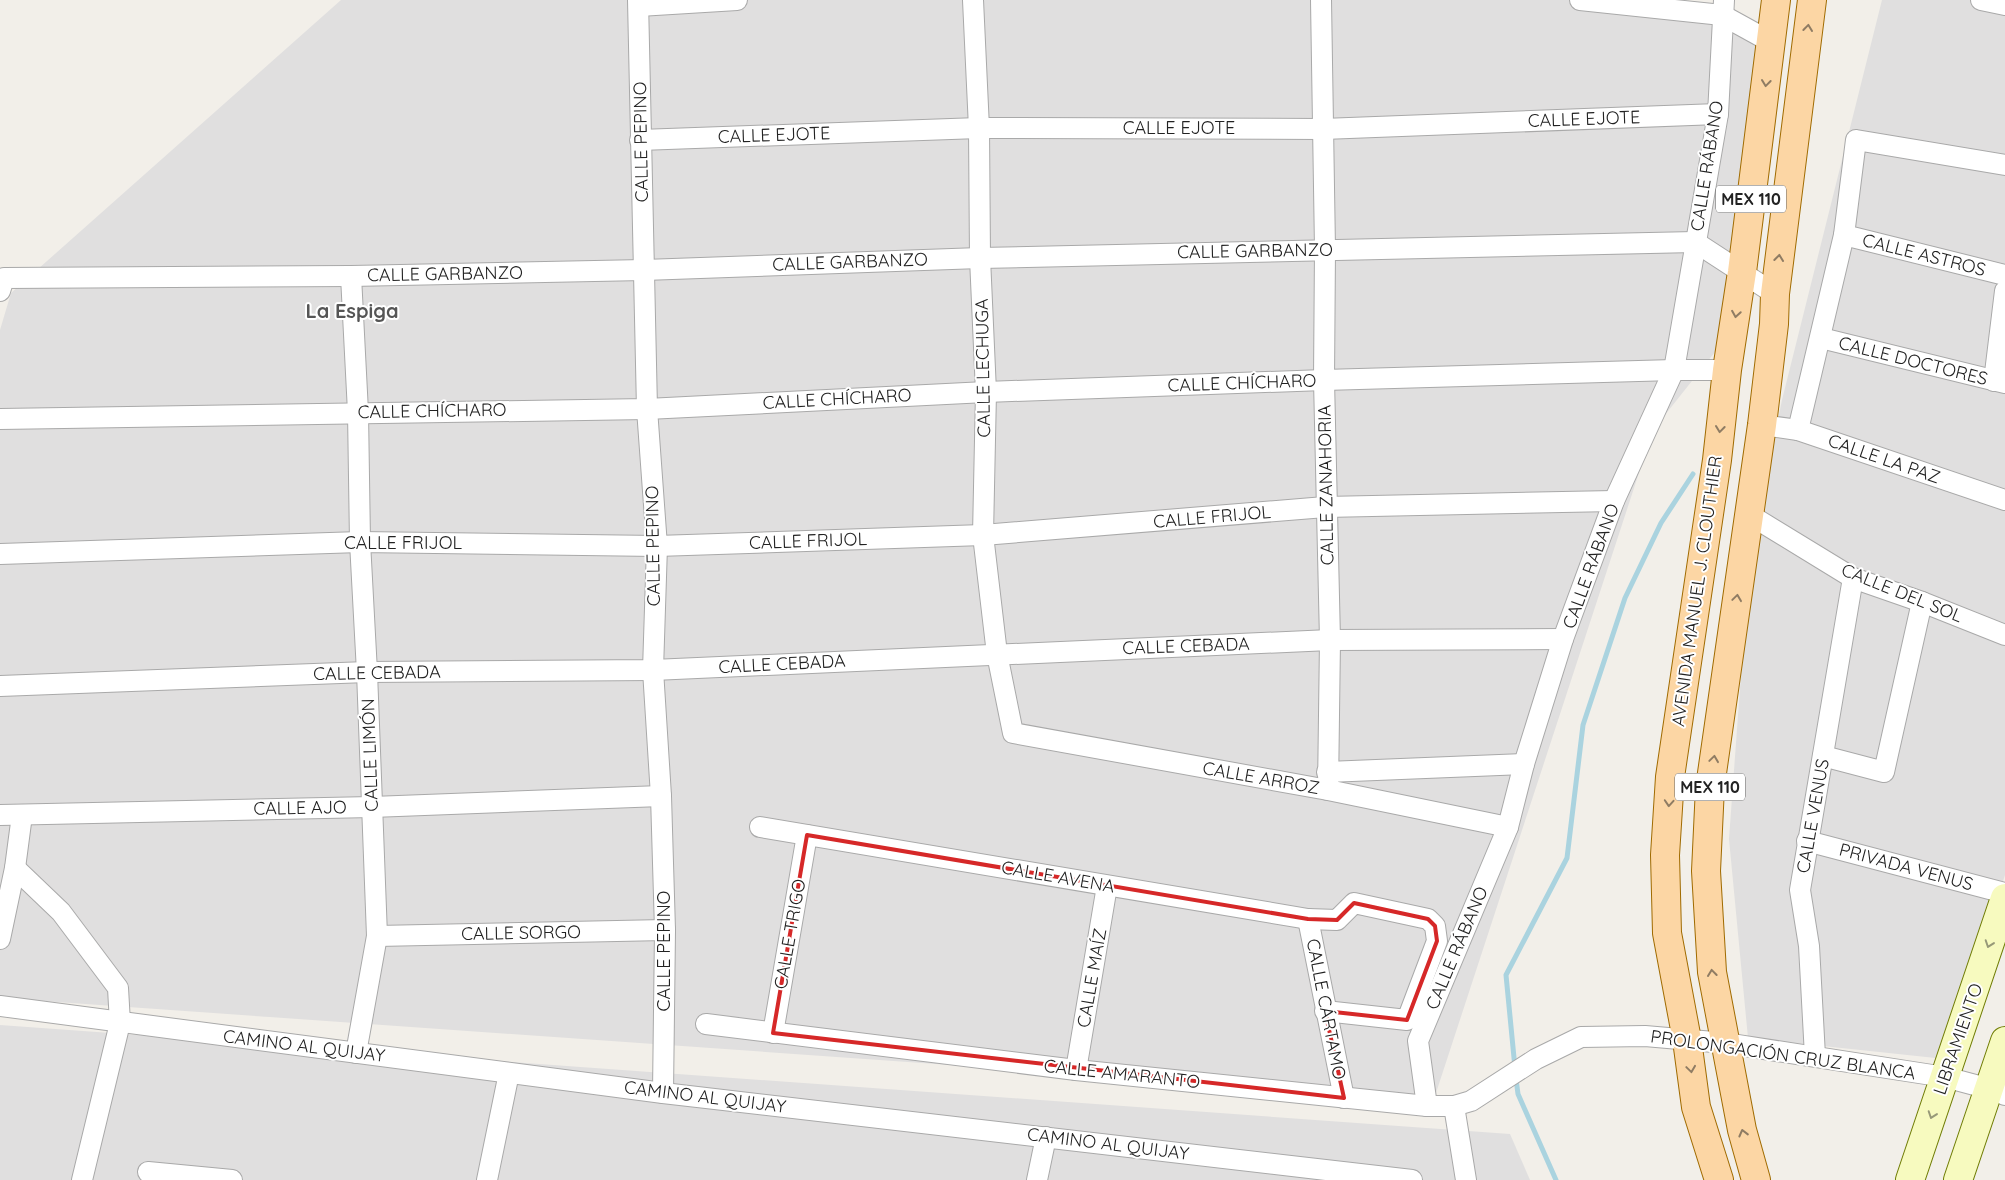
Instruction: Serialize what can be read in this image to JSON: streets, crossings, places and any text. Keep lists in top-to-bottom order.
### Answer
{
  "streets": {
    "main road": ["MEX 110", "AVENIDA MANUEL J. CLOUTHIER", "LIBRAMIENTO"],
    "street": [
      "CALLE EJOTE",
      "CALLE PEPINO",
      "CALLE RÁBANO",
      "CALLE GARBANZO",
      "CALLE ASTROS",
      "CALLE DOCTORES",
      "CALLE LECHUGA",
      "CALLE CHÍCHARO",
      "CALLE LA PAZ",
      "CALLE ZANAHORIA",
      "CALLE FRIJOL",
      "CALLE DEL SOL",
      "CALLE CEBADA",
      "CALLE LIMÓN",
      "CALLE ARROZ",
      "CALLE AJO",
      "CALLE VENUS",
      "PRIVADA VENUS",
      "CALLE AVENA",
      "CALLE SORGO",
      "CALLE TRIGO",
      "CALLE MAÍZ",
      "CALLE CÁRTAMO",
      "CAMINO AL QUIJAY",
      "PROLONGACIÓN CRUZ BLANCA",
      "CALLE AMARANTO"
    ]
  },
  "crossings": [
    ["CALLE EJOTE", "CALLE PEPINO"],
    ["CALLE EJOTE", "CALLE RÁBANO"],
    ["CALLE EJOTE", "CALLE LECHUGA"],
    ["CALLE EJOTE", "CALLE ZANAHORIA"],
    ["CALLE PEPINO", "CALLE GARBANZO"],
    ["CALLE PEPINO", "CALLE CHÍCHARO"],
    ["CALLE PEPINO", "CALLE FRIJOL"],
    ["CALLE PEPINO", "CALLE CEBADA"],
    ["CALLE PEPINO", "CALLE AJO"],
    ["CALLE PEPINO", "CALLE SORGO"],
    ["CALLE PEPINO", "CAMINO AL QUIJAY"],
    ["CALLE RÁBANO", "CALLE GARBANZO"],
    ["CALLE RÁBANO", "CALLE CHÍCHARO"],
    ["CALLE RÁBANO", "CALLE FRIJOL"],
    ["CALLE RÁBANO", "CALLE CEBADA"],
    ["CALLE RÁBANO", "CALLE ARROZ"],
    ["CALLE RÁBANO", "CALLE AMARANTO"],
    ["MEX 110", "CALLE LA PAZ"],
    ["MEX 110", "CALLE DEL SOL"],
    ["MEX 110", "PROLONGACIÓN CRUZ BLANCA"],
    ["CALLE GARBANZO", "CALLE LECHUGA"],
    ["CALLE GARBANZO", "CALLE ZANAHORIA"],
    ["CALLE GARBANZO", "CALLE LIMÓN"],
    ["CALLE LECHUGA", "CALLE CHÍCHARO"],
    ["CALLE LECHUGA", "CALLE FRIJOL"],
    ["CALLE LECHUGA", "CALLE CEBADA"],
    ["CALLE LECHUGA", "CALLE ARROZ"],
    ["CALLE CHÍCHARO", "CALLE ZANAHORIA"],
    ["CALLE CHÍCHARO", "AVENIDA MANUEL J. CLOUTHIER"],
    ["CALLE CHÍCHARO", "CALLE LIMÓN"],
    ["CALLE ZANAHORIA", "CALLE FRIJOL"],
    ["CALLE ZANAHORIA", "CALLE CEBADA"],
    ["CALLE ZANAHORIA", "CALLE ARROZ"],
    ["CALLE FRIJOL", "CALLE LIMÓN"],
    ["AVENIDA MANUEL J. CLOUTHIER", "PROLONGACIÓN CRUZ BLANCA"],
    ["CALLE DEL SOL", "CALLE VENUS"],
    ["CALLE CEBADA", "CALLE LIMÓN"],
    ["CALLE LIMÓN", "CALLE AJO"],
    ["CALLE LIMÓN", "CALLE SORGO"],
    ["CALLE LIMÓN", "CAMINO AL QUIJAY"],
    ["CALLE VENUS", "PRIVADA VENUS"],
    ["CALLE VENUS", "PROLONGACIÓN CRUZ BLANCA"],
    ["CALLE AVENA", "CALLE TRIGO"],
    ["CALLE AVENA", "CALLE MAÍZ"],
    ["CALLE AVENA", "CALLE CÁRTAMO"],
    ["CALLE TRIGO", "CALLE AMARANTO"],
    ["CALLE MAÍZ", "CALLE AMARANTO"],
    ["CALLE CÁRTAMO", "CALLE AMARANTO"],
    ["LIBRAMIENTO", "PROLONGACIÓN CRUZ BLANCA"],
    ["PROLONGACIÓN CRUZ BLANCA", "CALLE AMARANTO"]
  ],
  "districts": ["La Espiga"]
}
